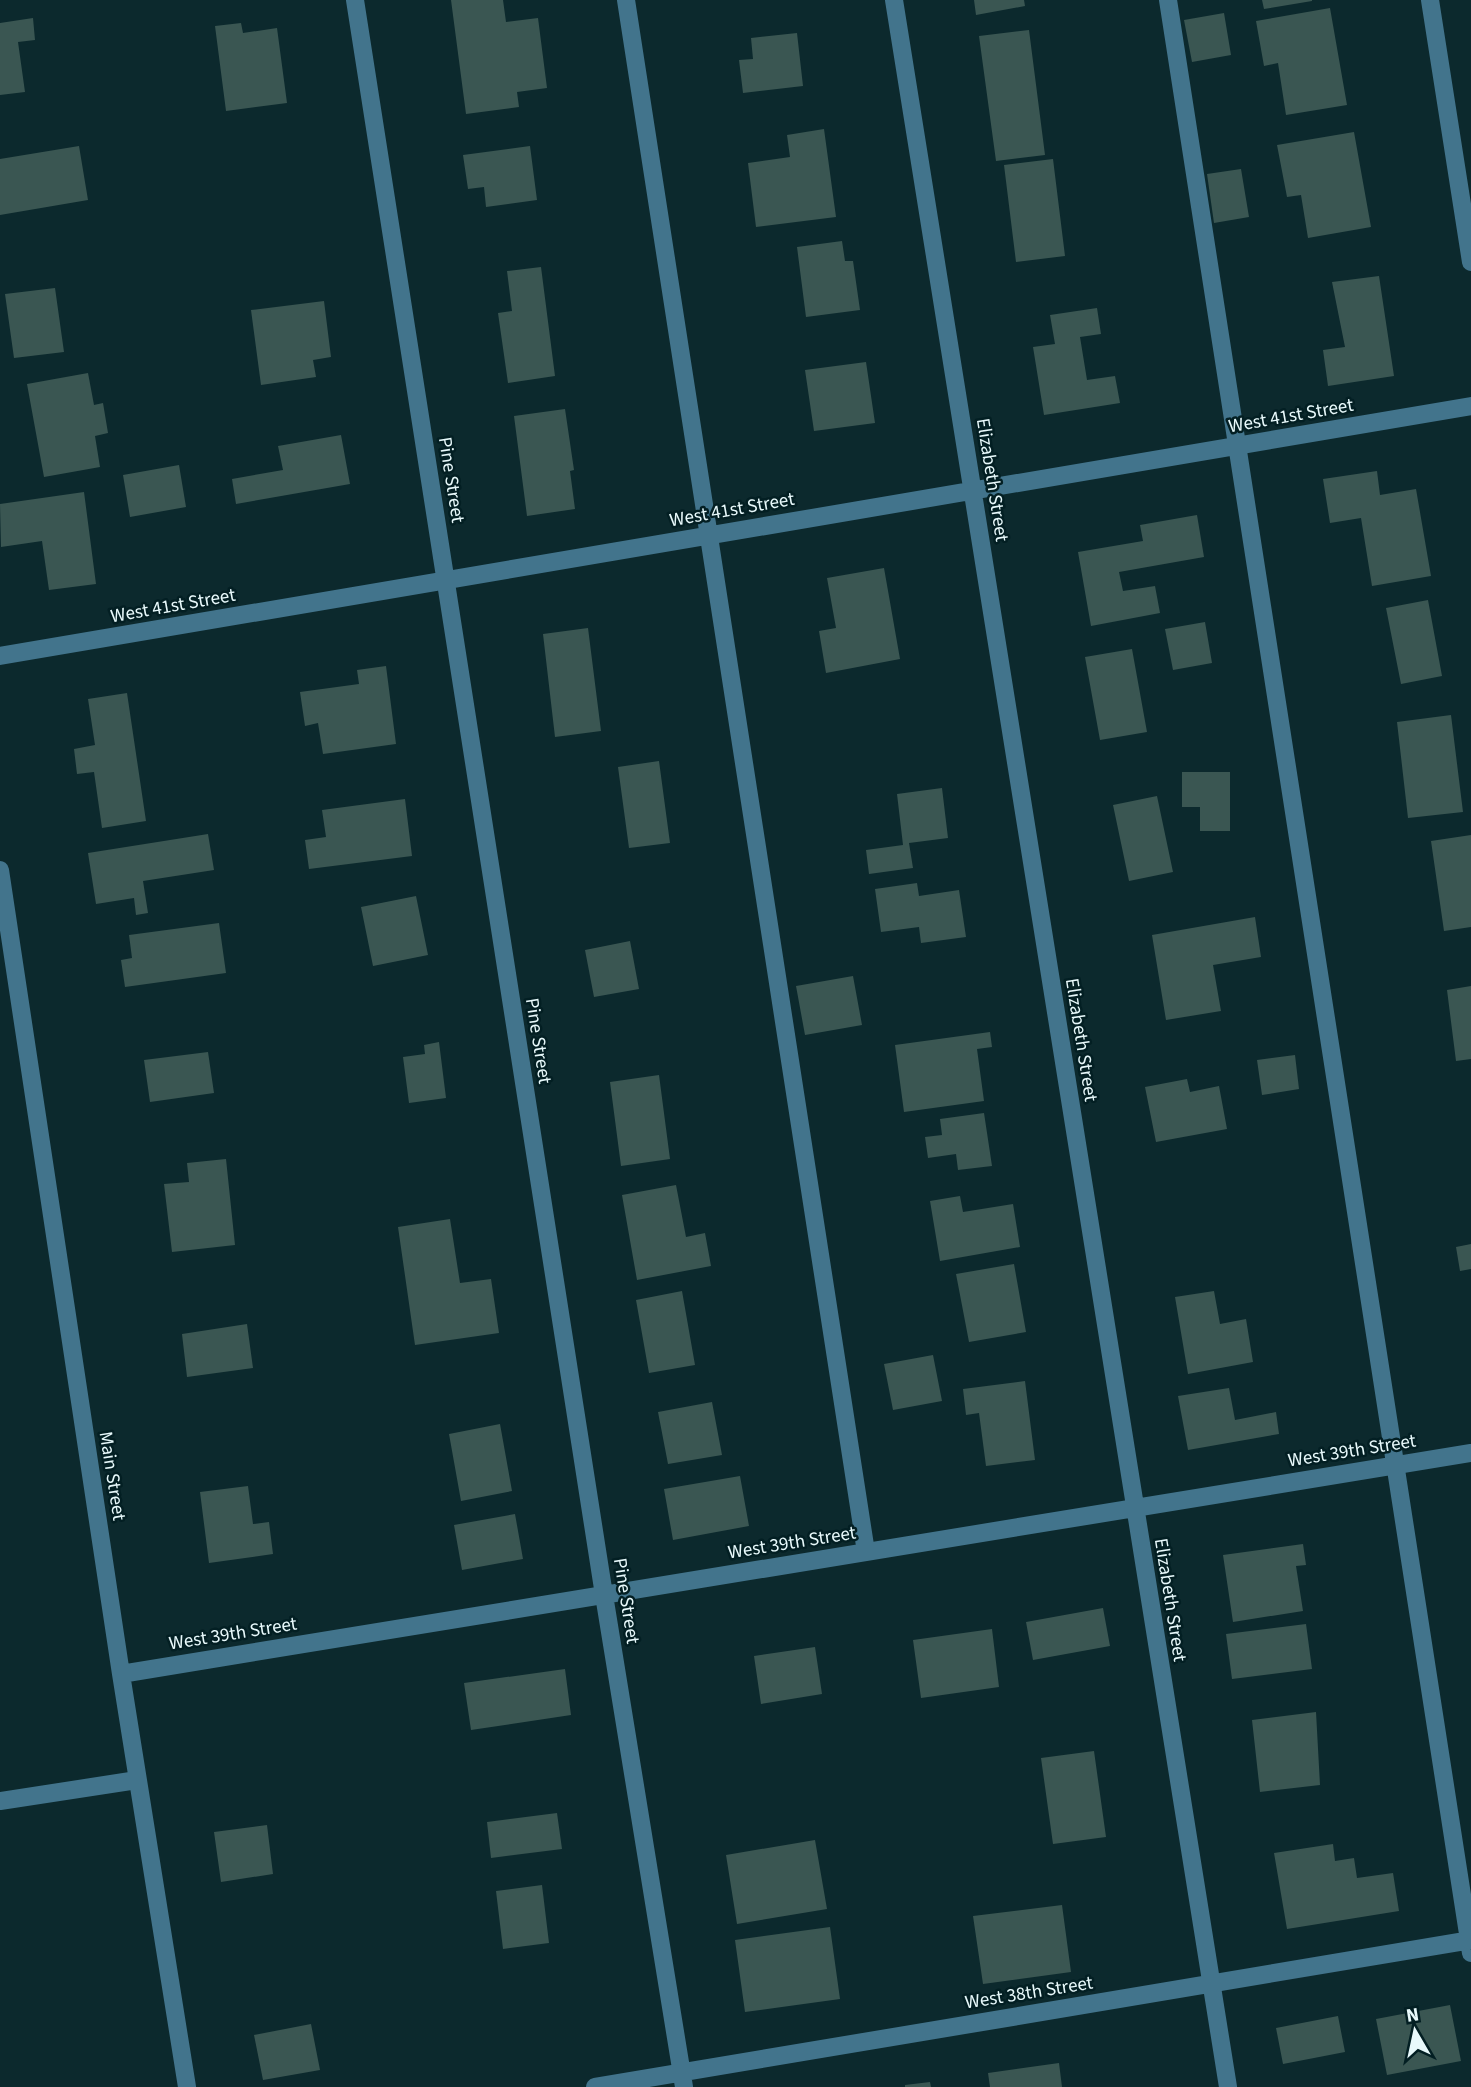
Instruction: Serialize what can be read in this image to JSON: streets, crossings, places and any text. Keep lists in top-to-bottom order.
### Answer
{
  "streets": {
    "street": [
      "West 41st Street",
      "Pine Street",
      "Elizabeth Street",
      "West 39th Street",
      "Main Street",
      "West 38th Street"
    ]
  },
  "crossings": [
    ["West 41st Street", "Pine Street"],
    ["West 41st Street", "Elizabeth Street"],
    ["Pine Street", "West 39th Street"],
    ["Pine Street", "West 38th Street"],
    ["Elizabeth Street", "West 39th Street"],
    ["Elizabeth Street", "West 38th Street"],
    ["West 39th Street", "Main Street"]
  ],
  "north": "top"
}
